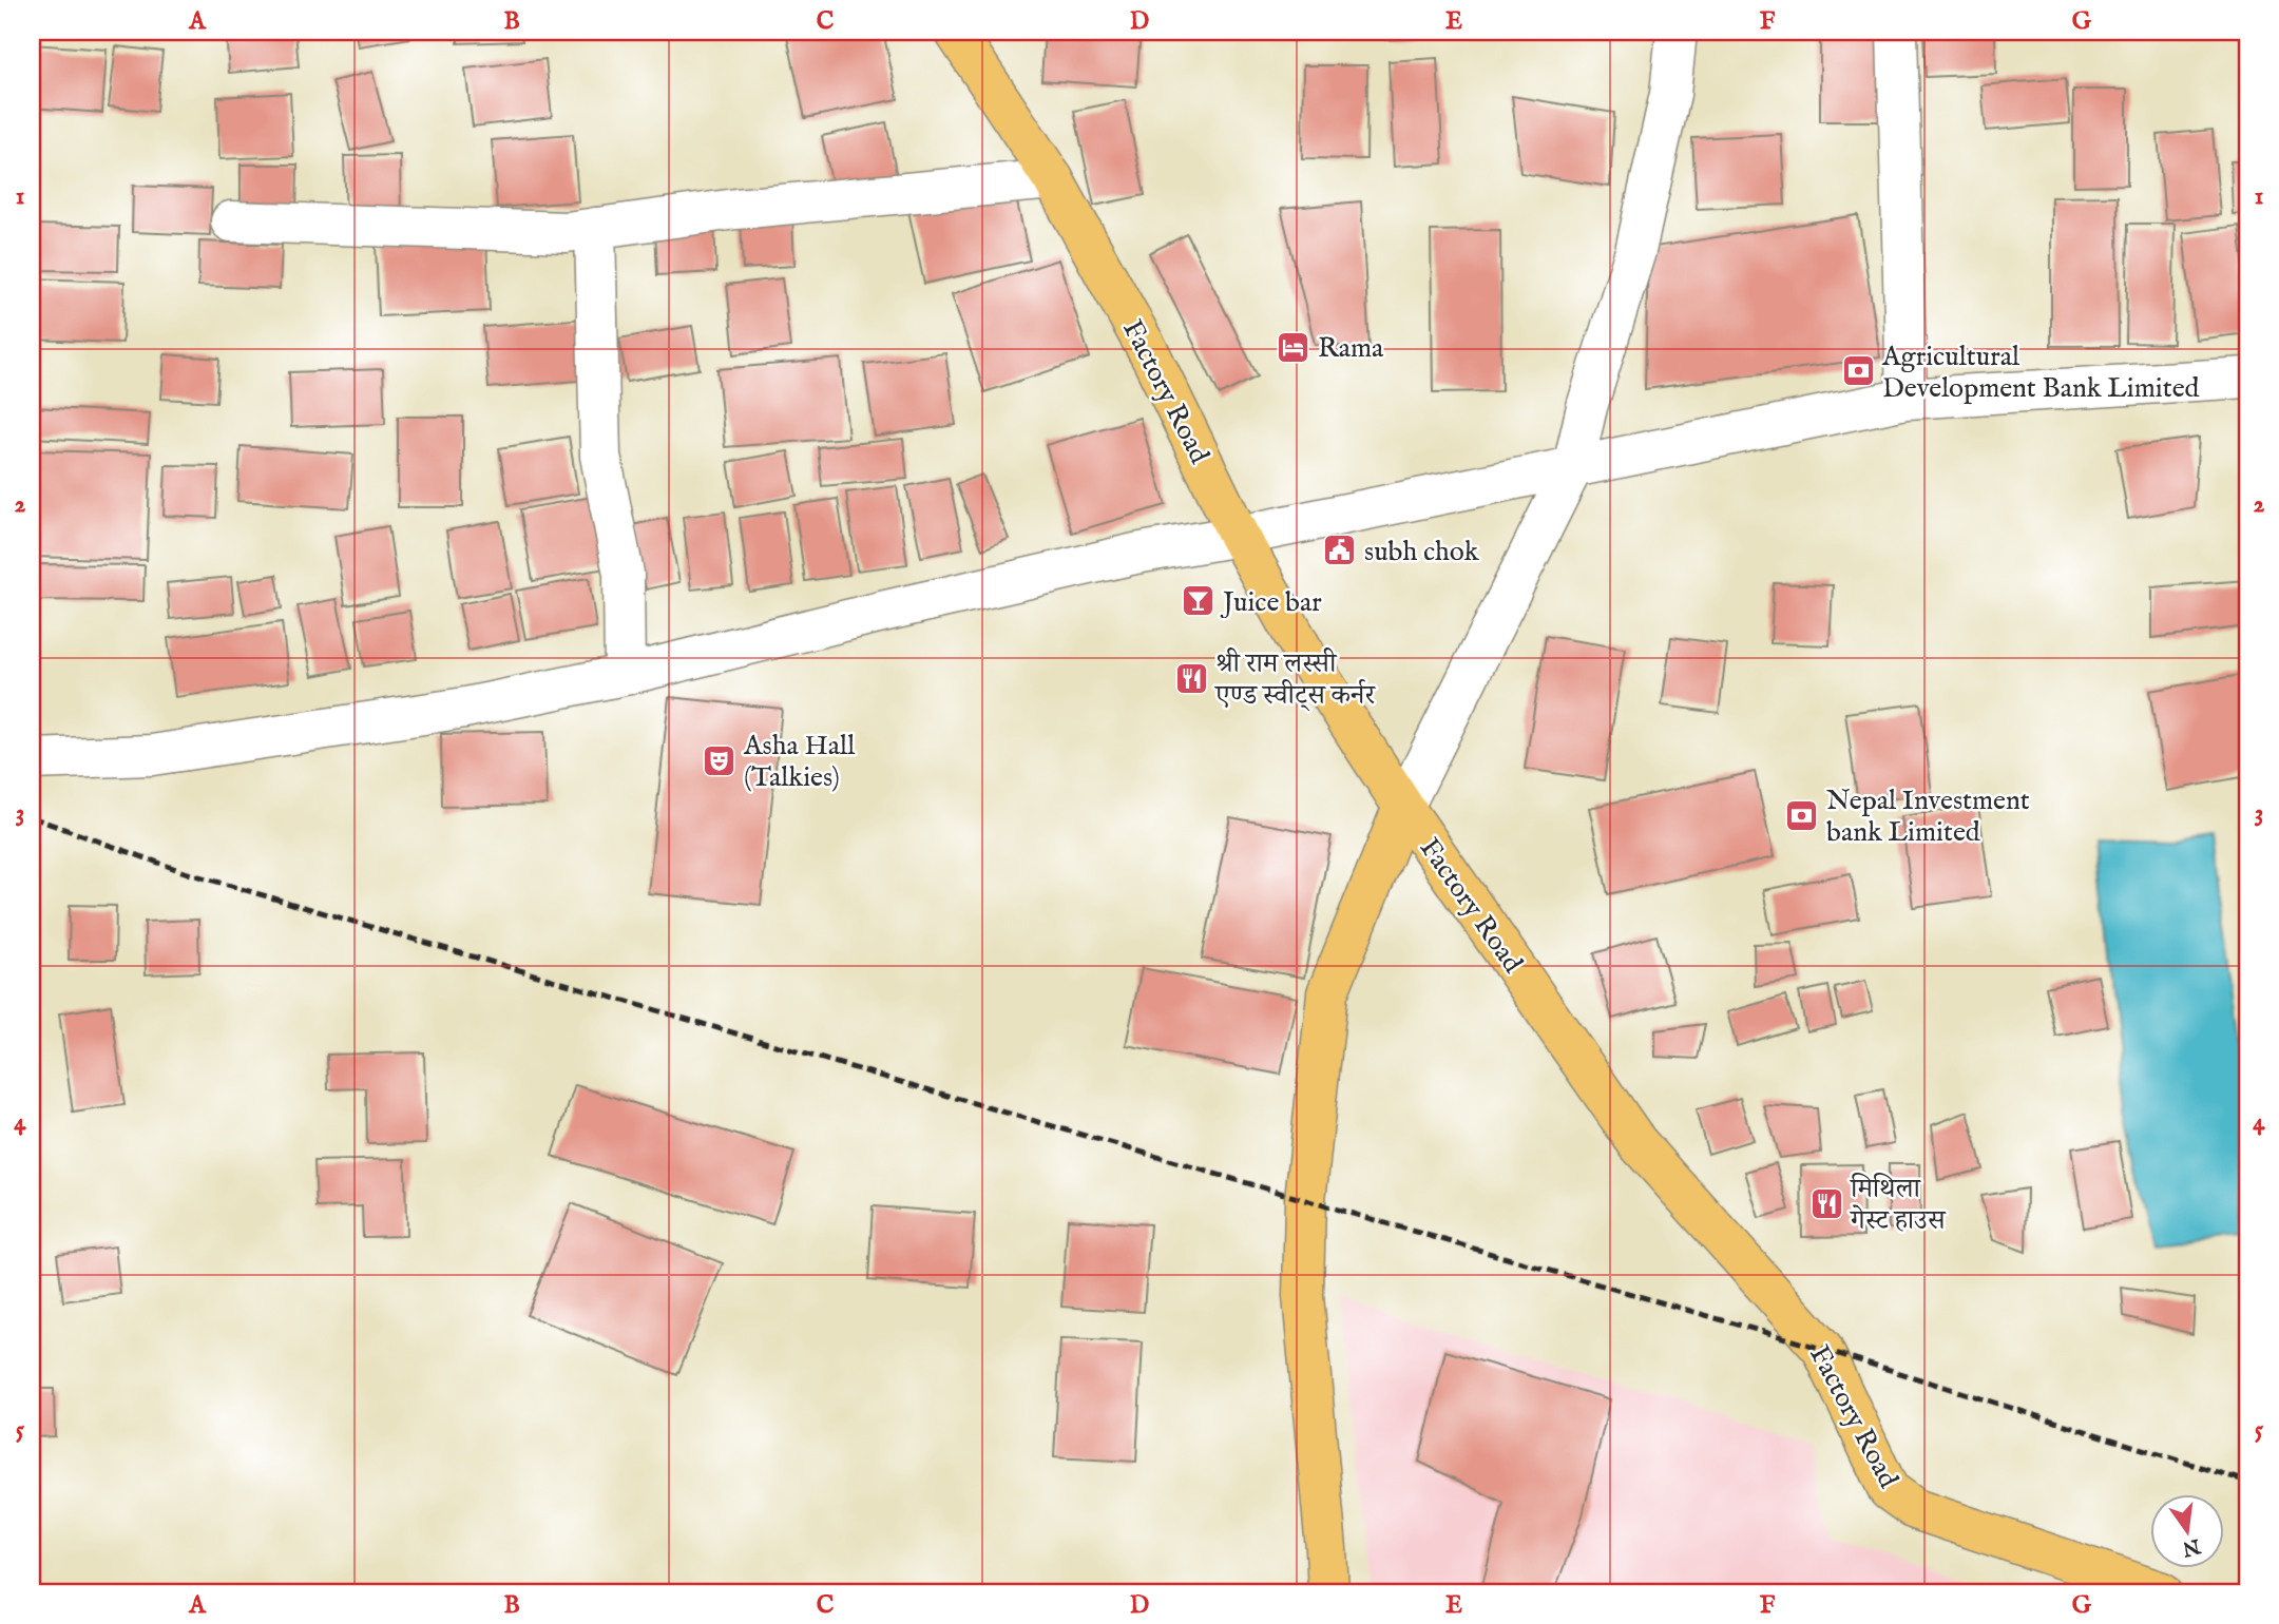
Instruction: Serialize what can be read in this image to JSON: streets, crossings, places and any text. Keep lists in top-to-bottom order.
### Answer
{
  "streets": {
    "main road": ["Factory Road"]
  },
  "places": {
    "hotel": ["Rama"],
    "bank": ["Agricultural Development Bank Limited", "Nepal Investment bank Limited"],
    "public building": ["subh chok"],
    "bar": ["Juice bar"],
    "restaurant": ["श्री राम लस्सी एण्ड स्वीट्स कर्नर", "मिथिला गेस्ट हाउस"],
    "theatre": ["Asha Hall (Talkies)"]
  },
  "north": "bottom",
  "grid": {
    "columns": [
      "A",
      "B",
      "C",
      "D",
      "E",
      "F",
      "G"
    ],
    "rows": [
      "1",
      "2",
      "3",
      "4",
      "5"
    ]
  }
}
